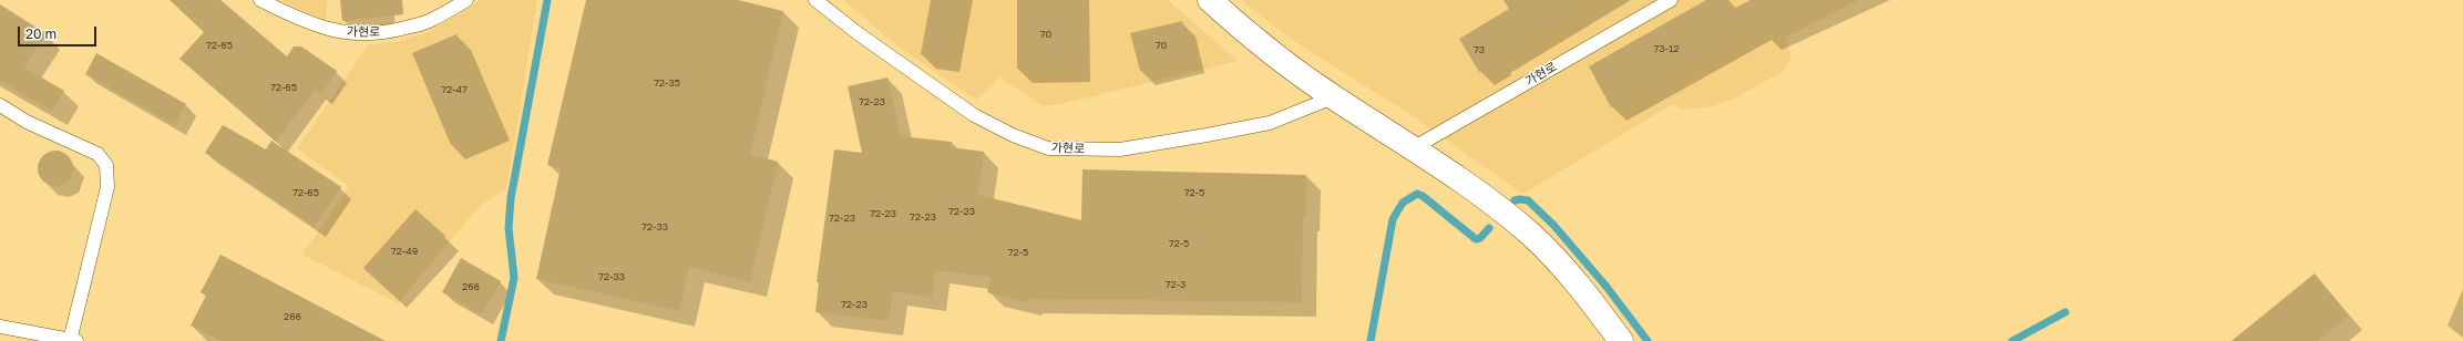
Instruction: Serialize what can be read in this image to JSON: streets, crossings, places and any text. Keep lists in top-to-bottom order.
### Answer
{
  "streets": {
    "lane": ["가현로"]
  },
  "house_numbers": [
    "70",
    "72-65",
    "70",
    "73-12",
    "73",
    "72-35",
    "72-65",
    "72-47",
    "72-23",
    "72-65",
    "72-5",
    "72-23",
    "72-23",
    "72-23",
    "72-23",
    "72-33",
    "72-5",
    "72-49",
    "72-5",
    "72-33",
    "72-3",
    "266",
    "72-23",
    "266"
  ],
  "scale_bar": "20 m"
}
